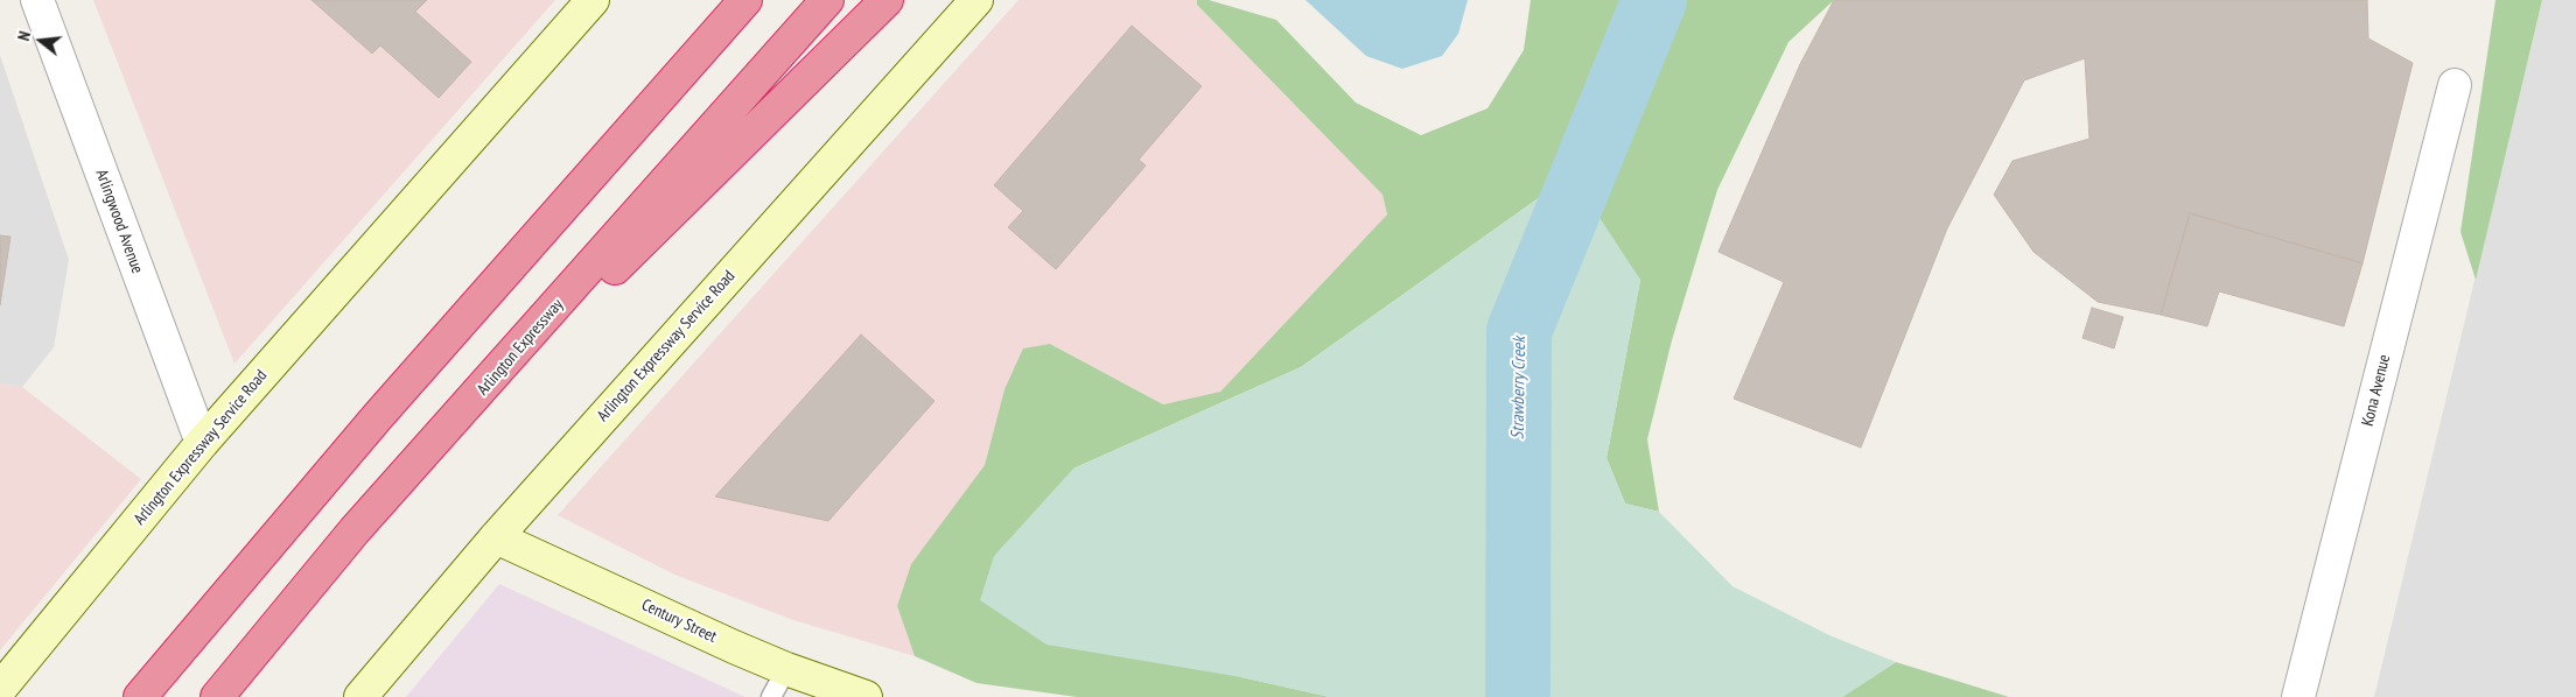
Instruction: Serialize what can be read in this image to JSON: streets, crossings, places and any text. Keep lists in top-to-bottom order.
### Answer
{
  "streets": {
    "highway": ["Arlington Expressway"],
    "street": [
      "Arlingwood Avenue",
      "Arlington Expressway Service Road",
      "Kona Avenue",
      "Century Street"
    ]
  },
  "crossings": [
    ["Arlingwood Avenue", "Arlington Expressway Service Road"],
    ["Arlington Expressway Service Road", "Century Street"]
  ],
  "water": ["Strawberry Creek"],
  "north": "left"
}
